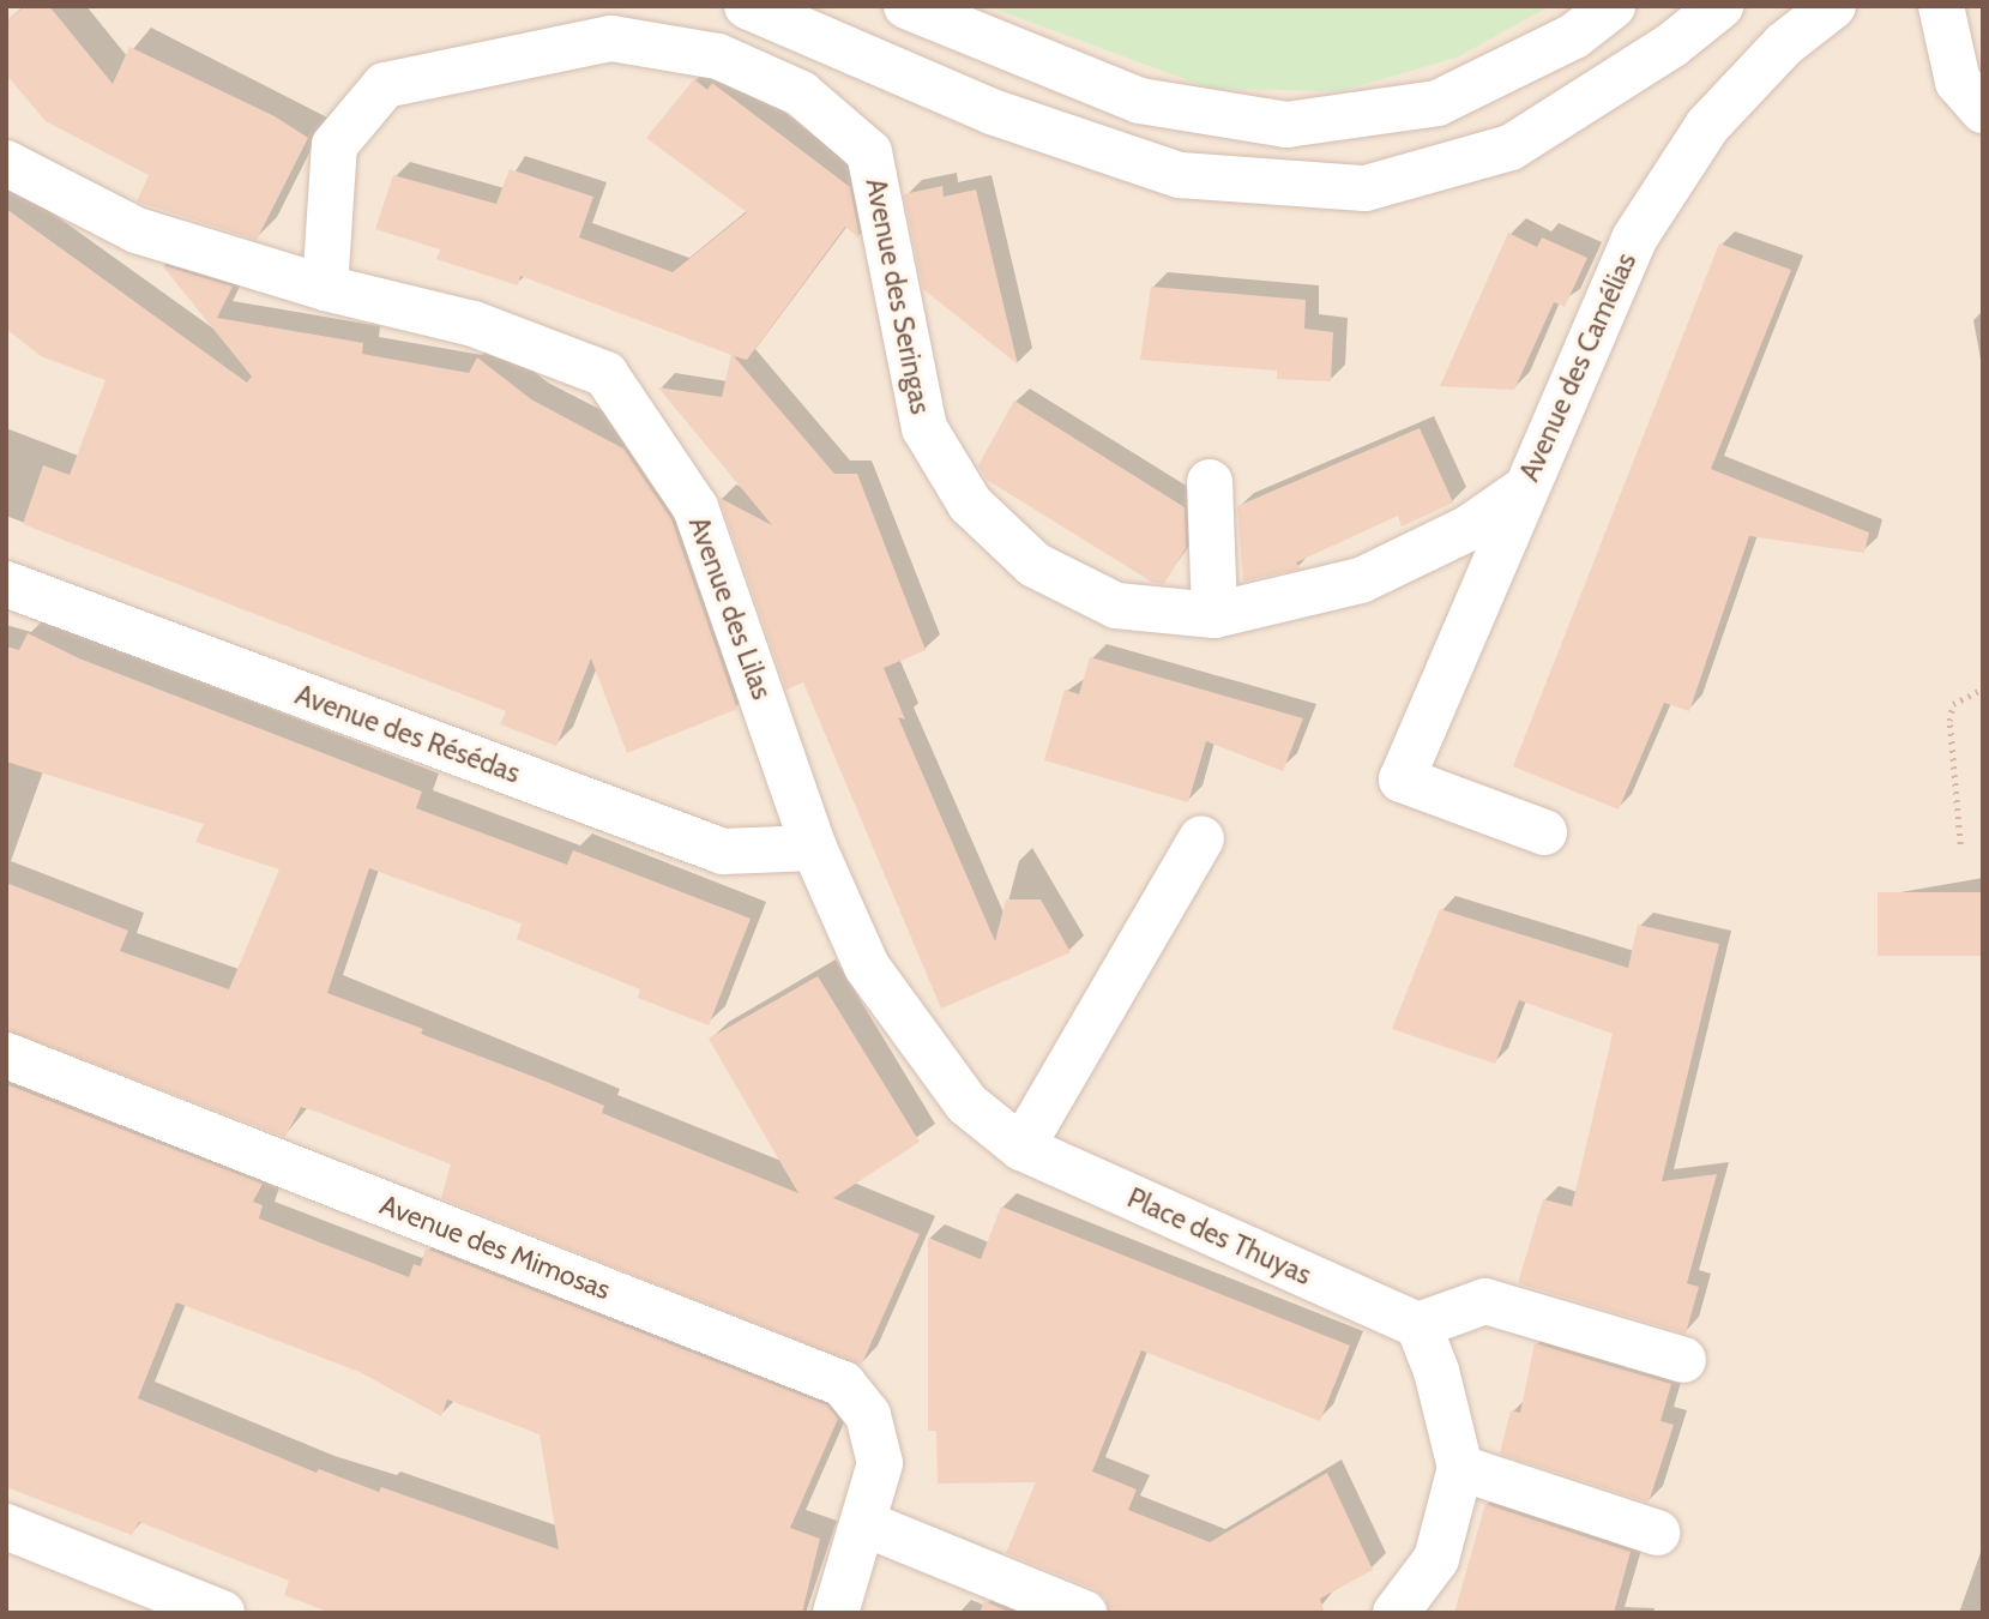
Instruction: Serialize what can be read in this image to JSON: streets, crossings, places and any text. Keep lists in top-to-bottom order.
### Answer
{
  "streets": {
    "street": [
      "Avenue des Seringas",
      "Avenue des Camélias",
      "Avenue des Lilas",
      "Avenue des Résédas",
      "Place des Thuyas",
      "Avenue des Mimosas"
    ]
  },
  "crossings": [
    ["Avenue des Seringas", "Avenue des Camélias"],
    ["Avenue des Seringas", "Avenue des Lilas"],
    ["Avenue des Lilas", "Avenue des Résédas"],
    ["Avenue des Lilas", "Place des Thuyas"]
  ]
}
